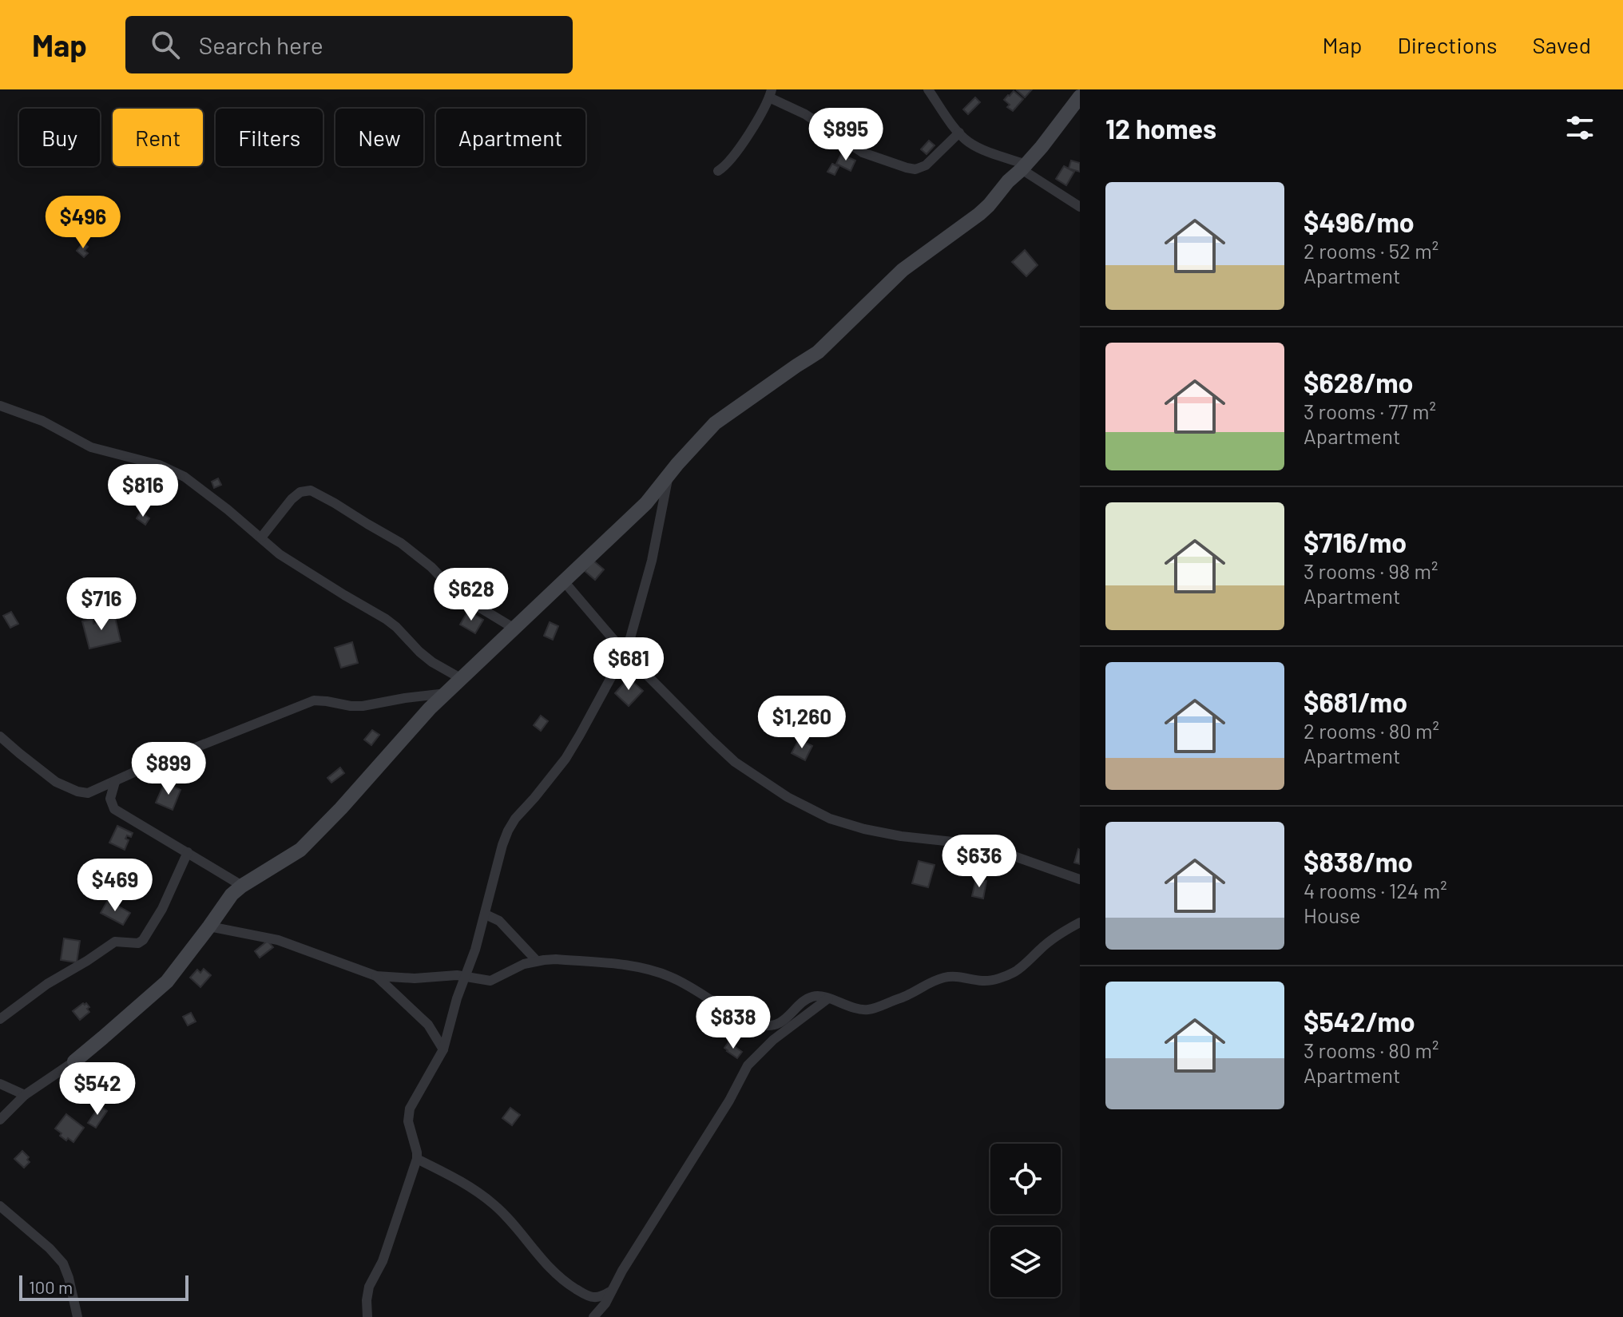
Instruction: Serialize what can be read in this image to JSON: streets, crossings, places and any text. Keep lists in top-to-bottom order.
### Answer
{
  "scale_bar": "100 m",
  "page": {
    "header": "Map",
    "search": "Search here",
    "nav": ["Map", "Directions", "Saved"],
    "heading": "12 homes",
    "price": [
      "$895",
      "$496",
      "$816",
      "$628",
      "$716",
      "$681",
      "$1,260",
      "$899",
      "$636",
      "$469",
      "$838",
      "$542"
    ],
    "chip": [
      "Buy",
      "Rent",
      "Filters",
      "New",
      "Apartment"
    ],
    "list": [
      {
        "name": "$496/mo",
        "note": "2 rooms · 52 m² · Apartment"
      },
      {
        "name": "$628/mo",
        "note": "3 rooms · 77 m² · Apartment"
      },
      {
        "name": "$716/mo",
        "note": "3 rooms · 98 m² · Apartment"
      },
      {
        "name": "$681/mo",
        "note": "2 rooms · 80 m² · Apartment"
      },
      {
        "name": "$838/mo",
        "note": "4 rooms · 124 m² · House"
      },
      {
        "name": "$542/mo",
        "note": "3 rooms · 80 m² · Apartment"
      }
    ],
    "scale": "100 m"
  }
}
